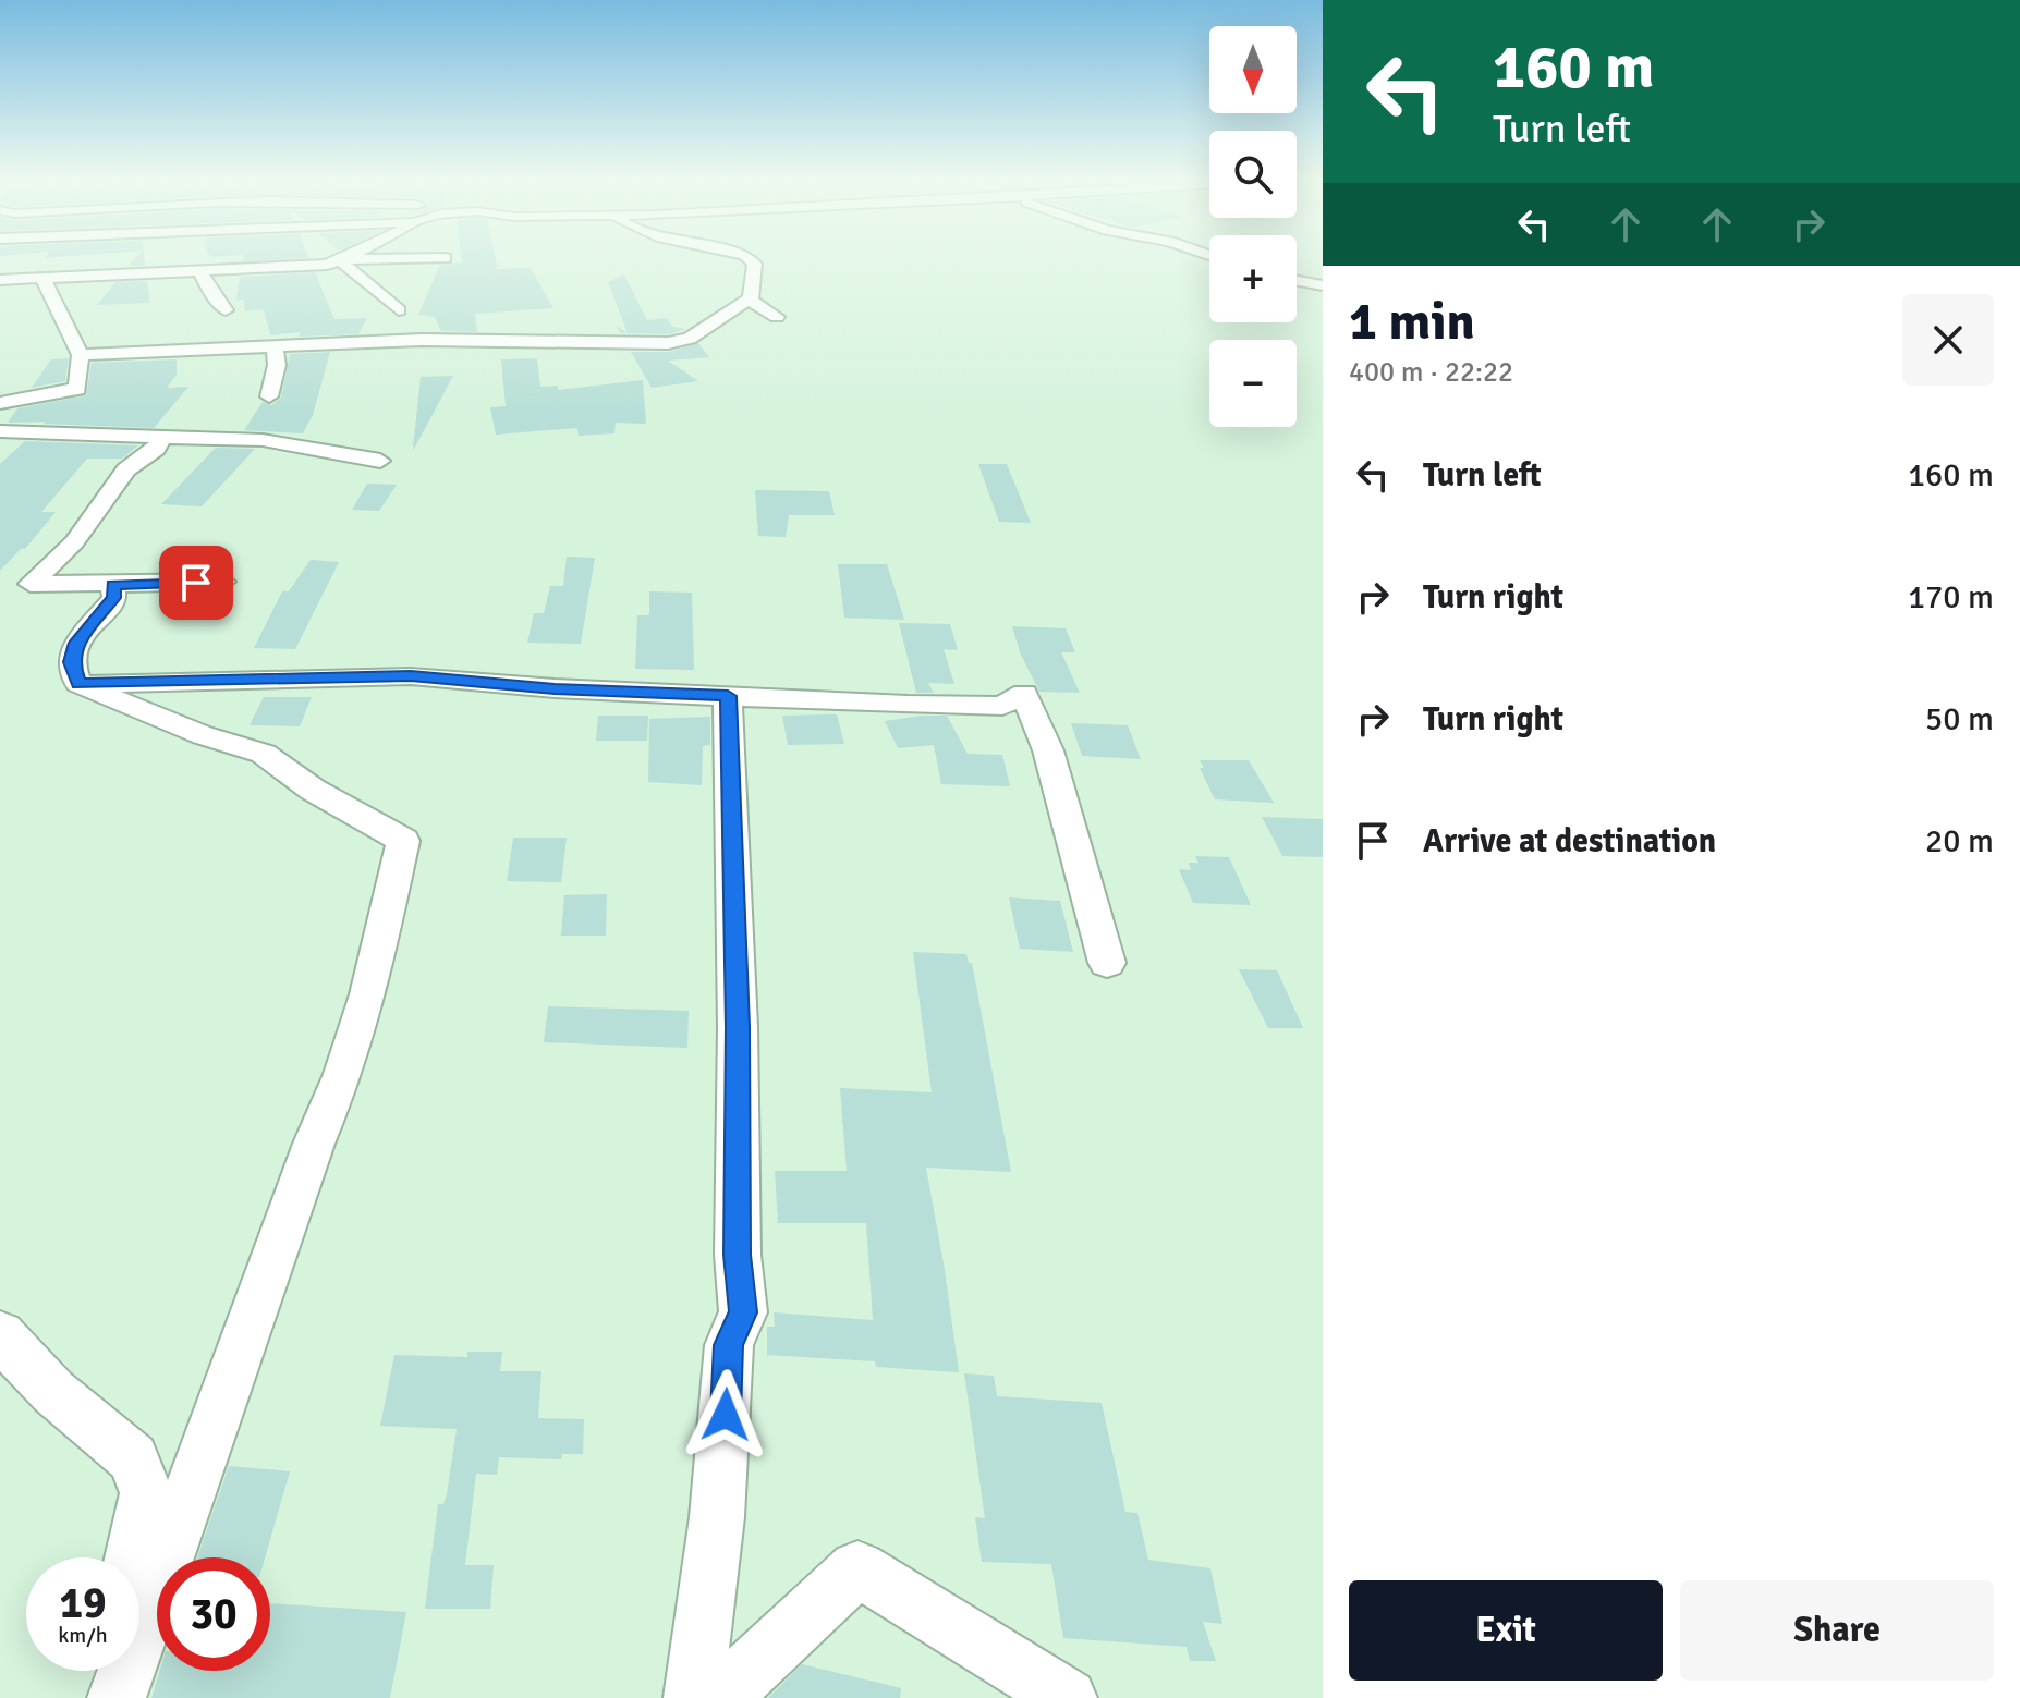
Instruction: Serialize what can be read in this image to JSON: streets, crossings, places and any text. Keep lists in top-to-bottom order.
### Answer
{
  "north": "bottom",
  "page": {
    "turn": ["160 m", "Turn left"],
    "map_buttons": ["+", "−"],
    "heading": ["1 min", "400 m · 22:22"],
    "list": [
      {
        "name": "Turn left",
        "value": "160 m"
      },
      {
        "name": "Turn right",
        "value": "170 m"
      },
      {
        "name": "Turn right",
        "value": "50 m"
      },
      {
        "name": "Arrive at destination",
        "value": "20 m"
      }
    ],
    "speed": "19 km/h",
    "limit": "30",
    "buttons": ["Exit", "Share"]
  }
}
